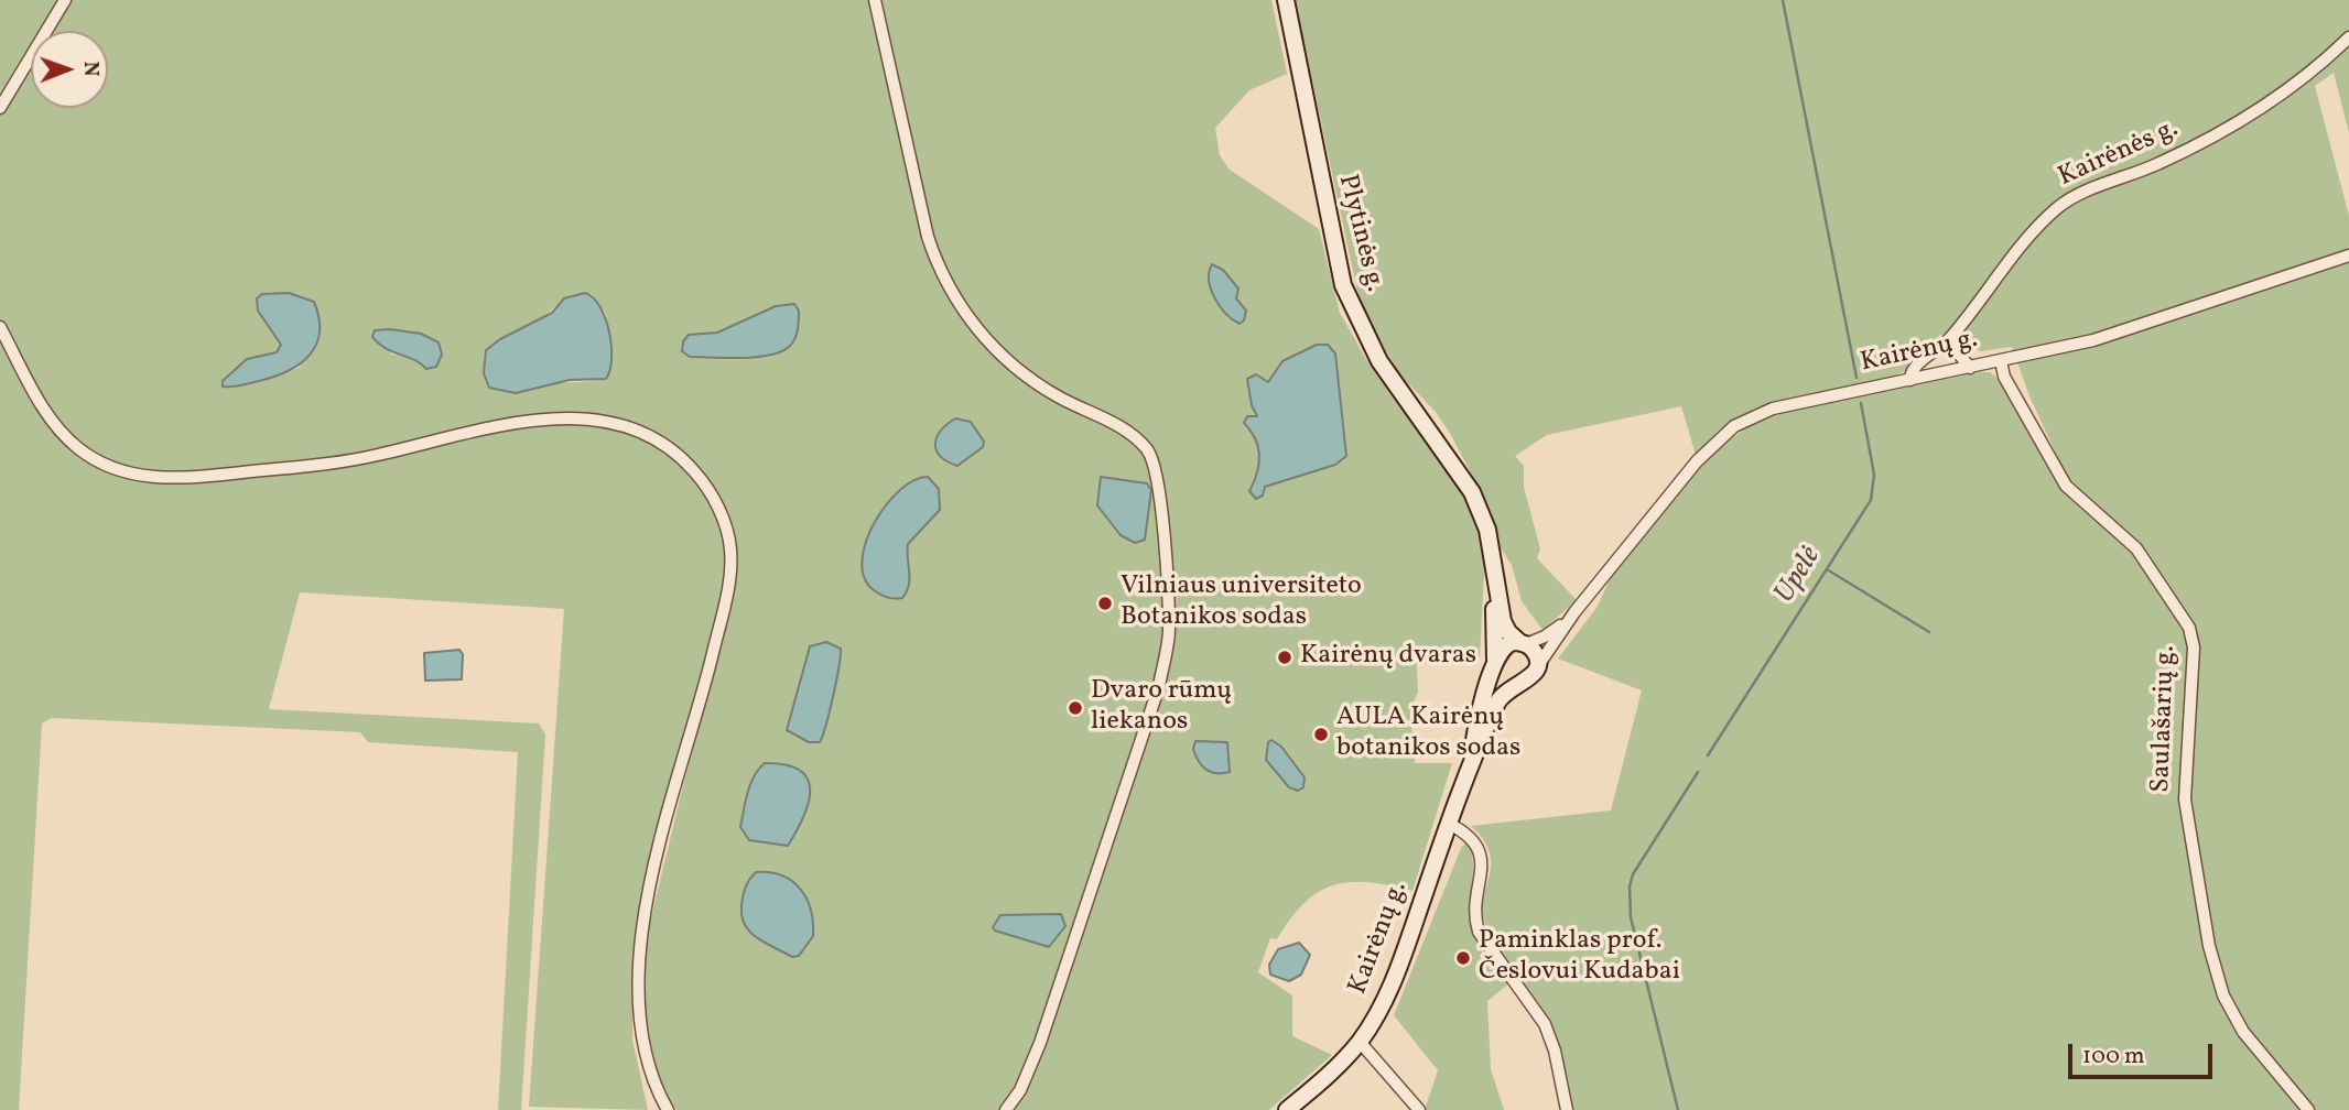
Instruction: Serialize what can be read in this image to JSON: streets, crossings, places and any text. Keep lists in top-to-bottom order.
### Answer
{
  "streets": {
    "main road": ["Plytinės g.", "Kairėnų g."],
    "street": ["Kairėnės g.", "Saulašarių g."]
  },
  "crossings": [
    ["Kairėnės g.", "Kairėnų g."],
    ["Plytinės g.", "Kairėnų g."],
    ["Kairėnų g.", "Saulašarių g."]
  ],
  "water": ["Upelė"],
  "places": [
    "Vilniaus universiteto Botanikos sodas",
    "Kairėnų dvaras",
    "Dvaro rūmų liekanos",
    "AULA Kairėnų botanikos sodas",
    "Paminklas prof. Česlovui Kudabai"
  ],
  "scale_bar": "100 m",
  "north": "right"
}
